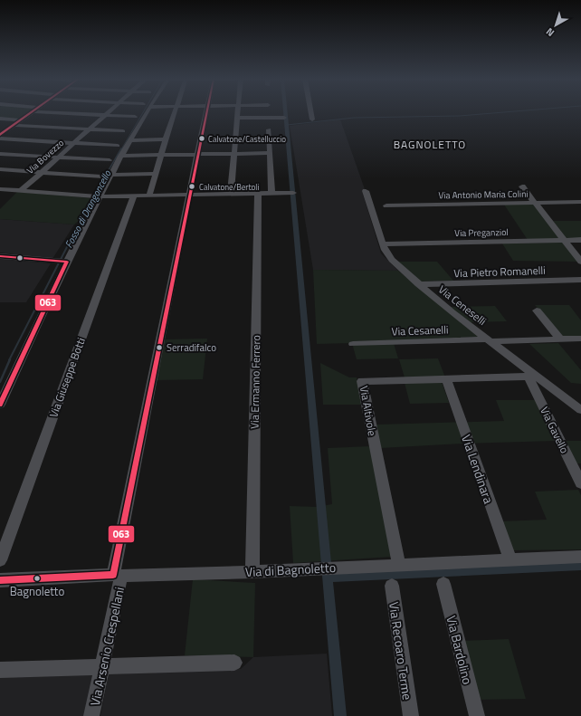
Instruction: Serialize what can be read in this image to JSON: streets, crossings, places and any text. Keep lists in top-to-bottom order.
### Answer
{
  "streets": {
    "street": [
      "Via Bovezzo",
      "Via Antonio Maria Colini",
      "Via Preganziol",
      "Via Pietro Romanelli",
      "Via Ceneselli",
      "Via Cesanelli",
      "Via Giuseppe Botti",
      "Via Ermanno Ferrero",
      "Via Altivole",
      "Via Gavello",
      "Via Lendinara",
      "Via di Bagnoletto",
      "Via Arsenio Crespellani",
      "Via Bardolino",
      "Via Recoaro Terme"
    ]
  },
  "crossings": [
    ["Via Preganziol", "Via Ceneselli"],
    ["Via Pietro Romanelli", "Via Ceneselli"],
    ["Via Ceneselli", "Via Cesanelli"],
    ["Via Ceneselli", "Via Altivole"],
    ["Via Ceneselli", "Via Gavello"],
    ["Via Ermanno Ferrero", "Via di Bagnoletto"],
    ["Via Altivole", "Via Gavello"],
    ["Via Altivole", "Via Lendinara"],
    ["Via Altivole", "Via di Bagnoletto"],
    ["Via Lendinara", "Via di Bagnoletto"],
    ["Via di Bagnoletto", "Via Arsenio Crespellani"]
  ],
  "districts": ["BAGNOLETTO"],
  "water": ["Fosso di Drangoncello"],
  "places": [
    "Calvatone/Castelluccio",
    "Calvatone/Bertoli",
    "Serradifalco",
    "Bagnoletto"
  ],
  "lines": ["transit line 063"],
  "north": "bottom left"
}
